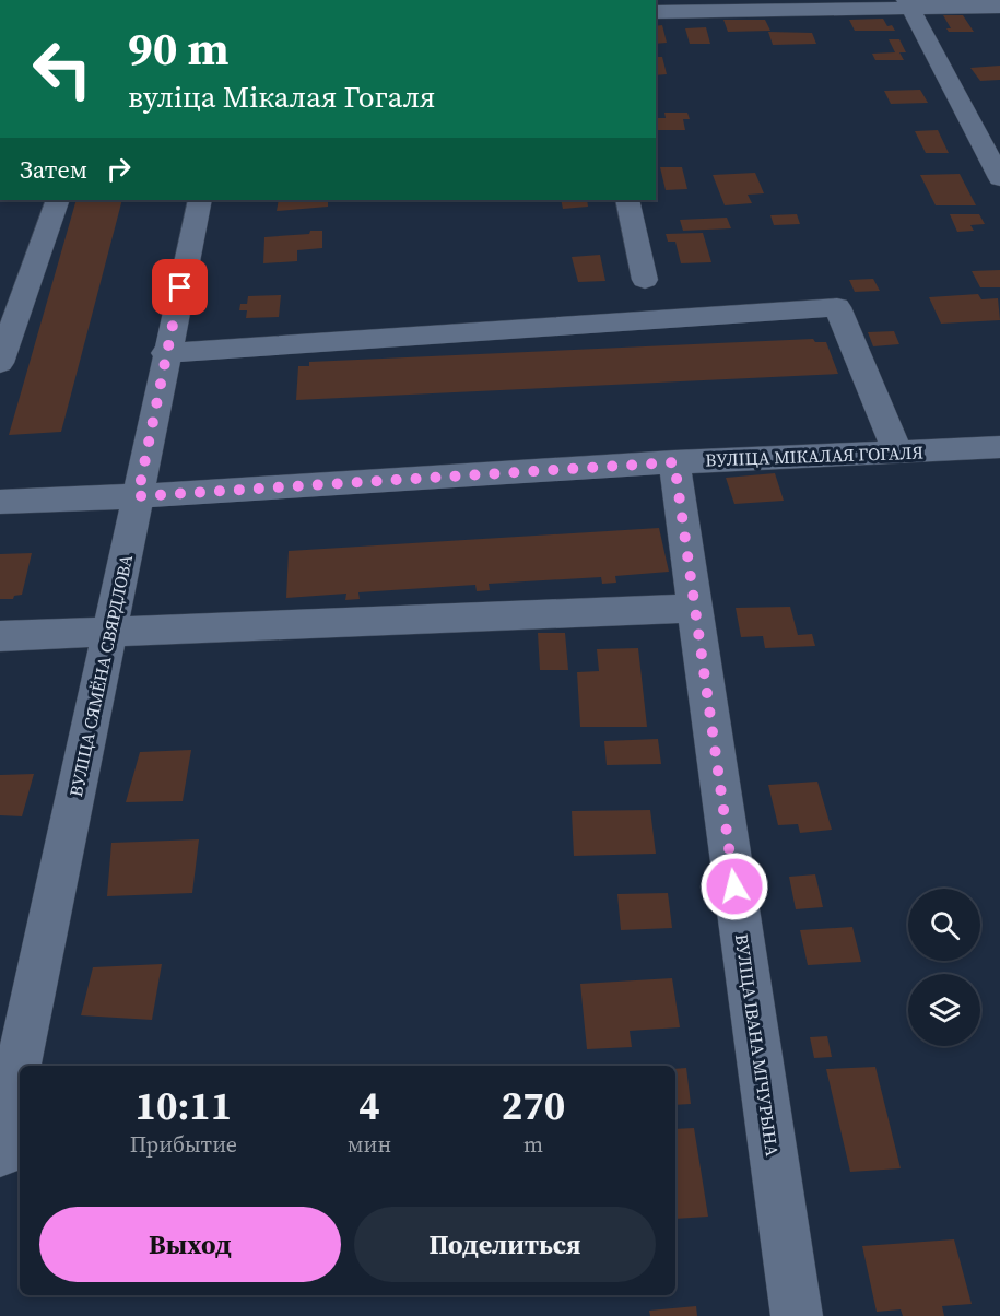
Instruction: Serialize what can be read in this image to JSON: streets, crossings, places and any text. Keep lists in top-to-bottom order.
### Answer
{
  "streets": {
    "street": ["ВУЛІЦА МІКАЛАЯ ГОГАЛЯ", "ВУЛІЦА СЯМЁНА СВЯРДЛОВА", "ВУЛІЦА ІВАНА МІЧУРЫНА"]
  },
  "crossings": [
    ["ВУЛІЦА МІКАЛАЯ ГОГАЛЯ", "ВУЛІЦА СЯМЁНА СВЯРДЛОВА"],
    ["ВУЛІЦА МІКАЛАЯ ГОГАЛЯ", "ВУЛІЦА ІВАНА МІЧУРЫНА"]
  ],
  "page": {
    "turn": ["90 m", "вуліца Мікалая Гогаля"],
    "then": "Затем",
    "eta": [
      "10:11",
      "Прибытие",
      "4",
      "мин",
      "270",
      "m"
    ],
    "buttons": ["Выход", "Поделиться"]
  }
}
